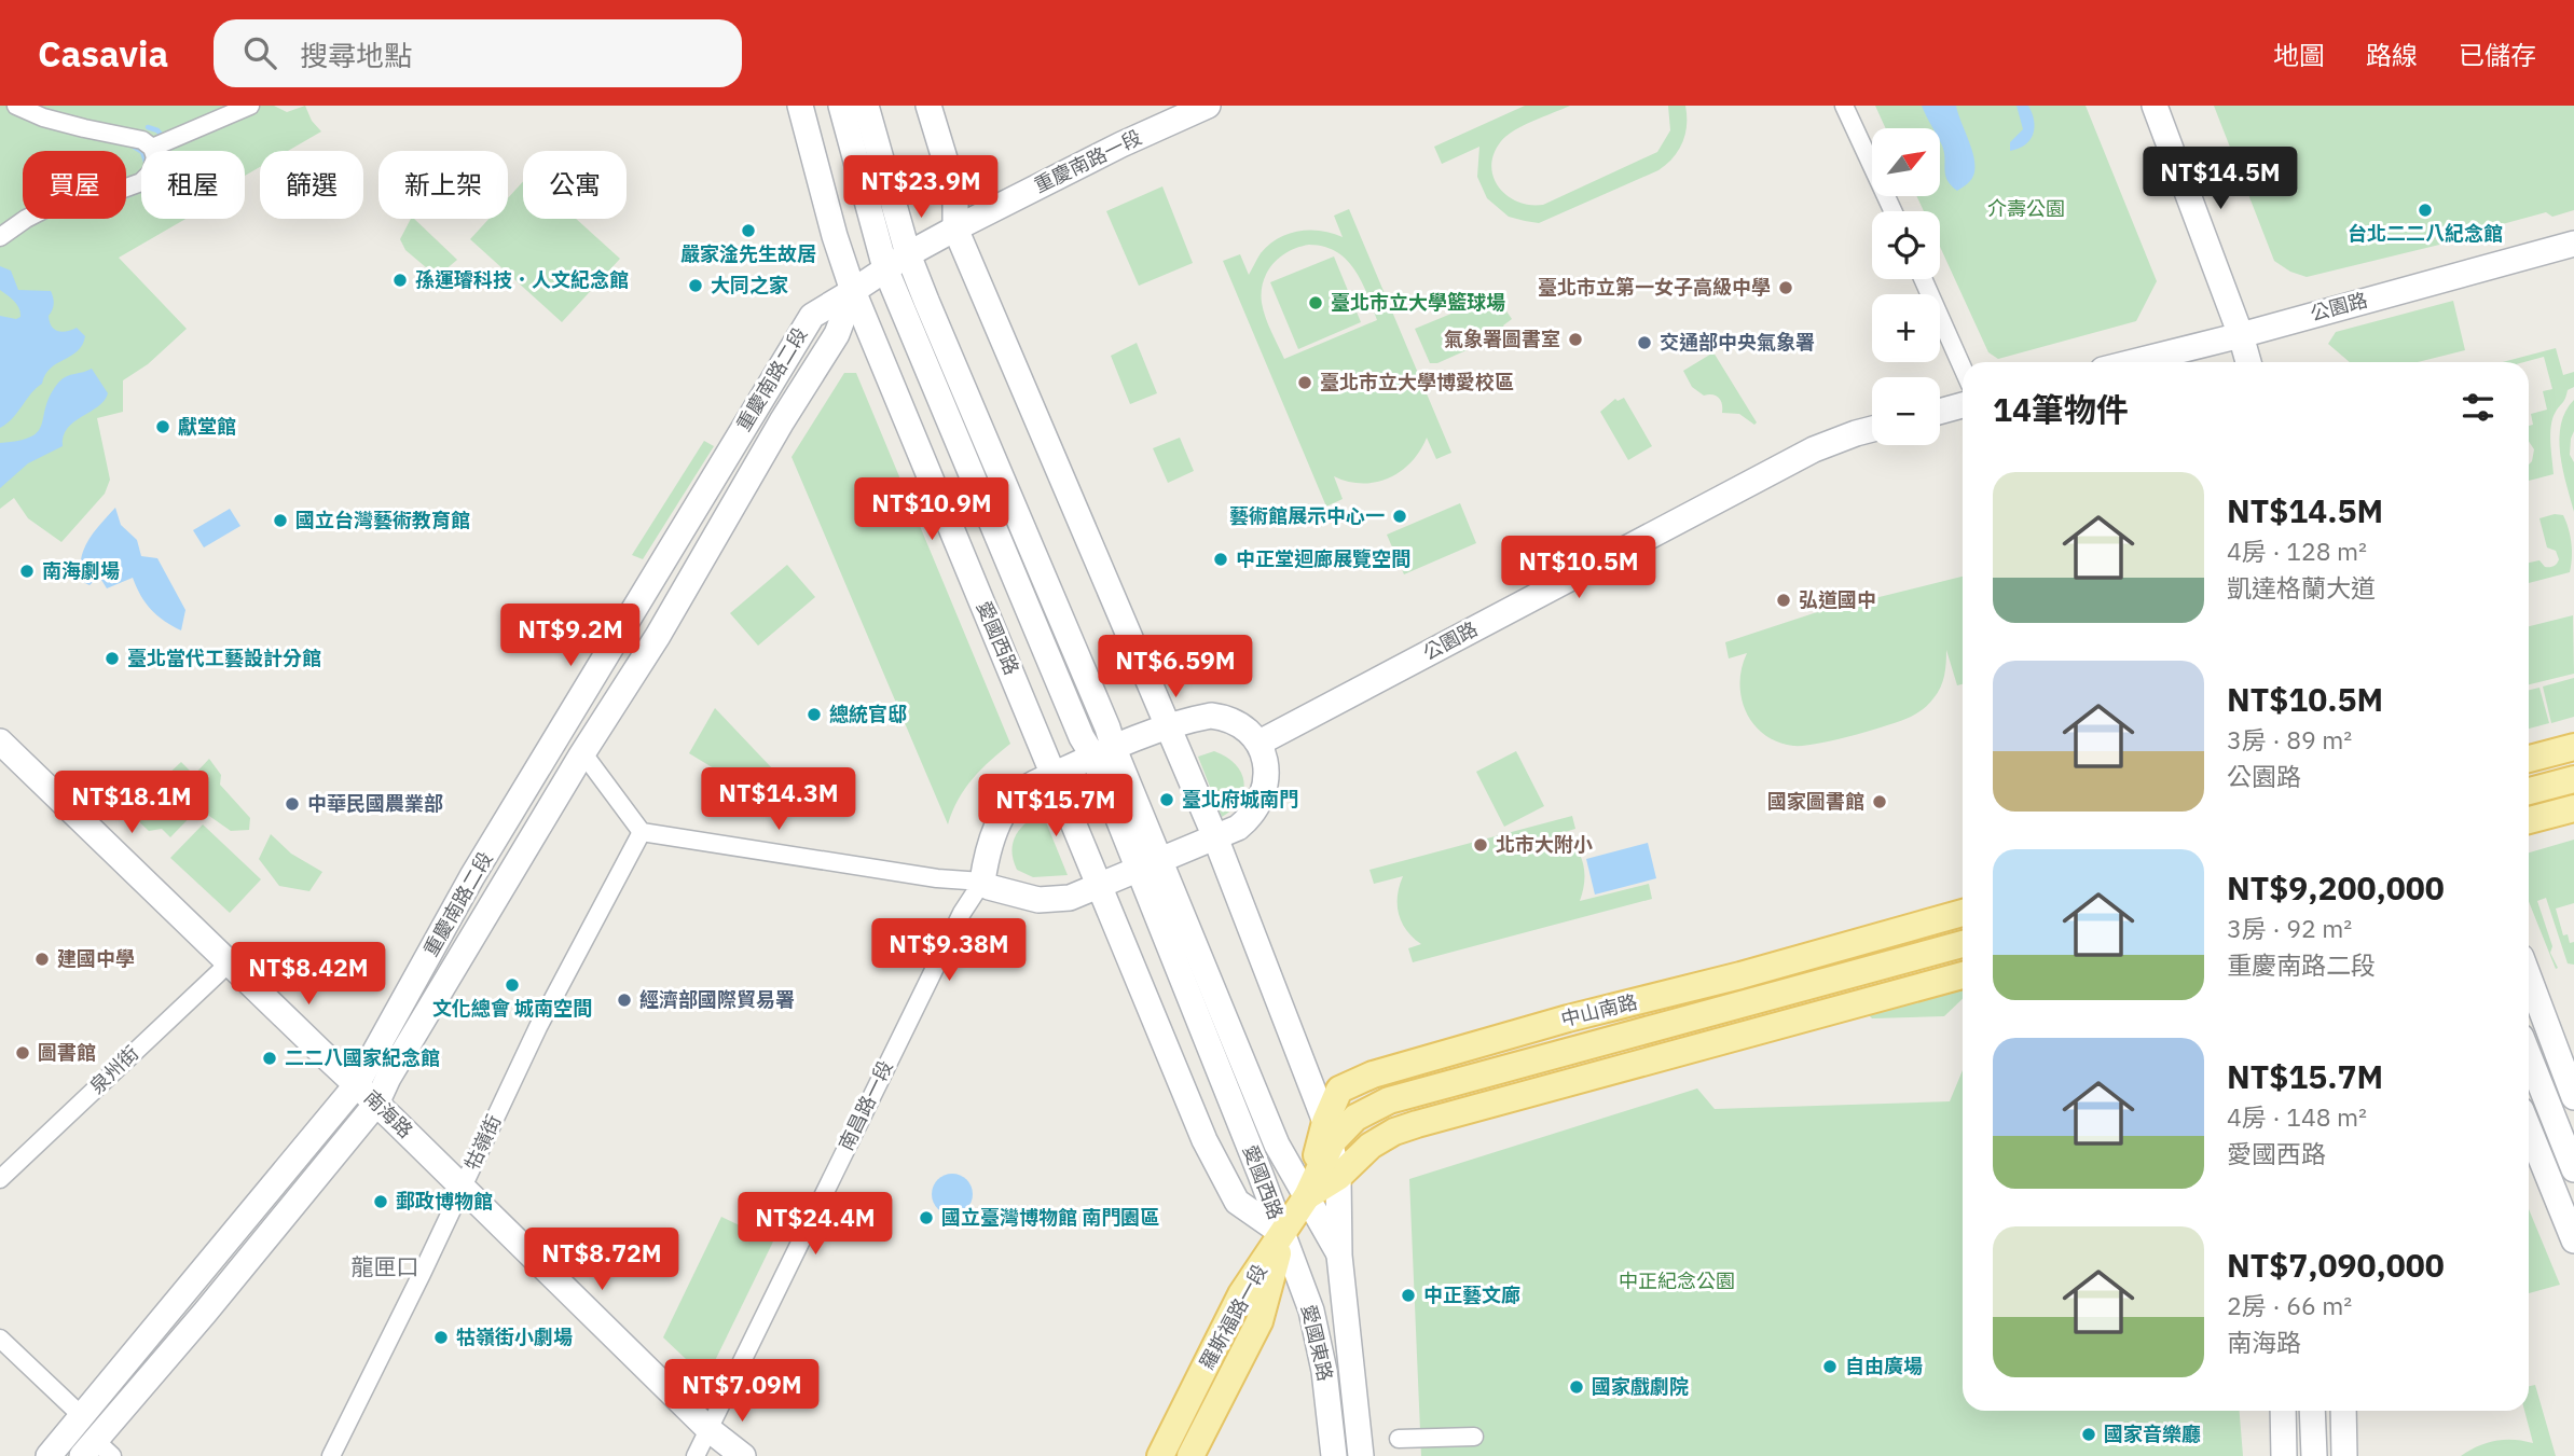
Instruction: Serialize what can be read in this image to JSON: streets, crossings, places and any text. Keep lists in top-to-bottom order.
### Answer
{
  "streets": {
    "main road": ["中山南路", "羅斯福路一段"],
    "street": [
      "重慶南路一段",
      "公園路",
      "重慶南路二段",
      "愛國西路",
      "泉州街",
      "南昌路一段",
      "南海路",
      "牯嶺街",
      "愛國東路"
    ]
  },
  "crossings": [
    ["重慶南路一段", "重慶南路二段"],
    ["重慶南路一段", "愛國西路"],
    ["重慶南路二段", "愛國西路"],
    ["重慶南路二段", "南海路"],
    ["愛國西路", "中山南路"],
    ["愛國西路", "羅斯福路一段"],
    ["愛國西路", "愛國東路"],
    ["中山南路", "羅斯福路一段"],
    ["中山南路", "愛國東路"],
    ["泉州街", "南海路"],
    ["南昌路一段", "南海路"],
    ["南海路", "牯嶺街"],
    ["羅斯福路一段", "愛國東路"]
  ],
  "districts": ["龍匣口"],
  "parks": ["介壽公園", "中正紀念公園"],
  "places": [
    "台北二二八紀念館",
    "嚴家淦先生故居",
    "孫運璿科技．人文紀念館",
    "大同之家",
    "臺北市立第一女子高級中學",
    "臺北市立大學籃球場",
    "氣象署圖書室",
    "交通部中央氣象署",
    "臺北市立大學博愛校區",
    "獻堂館",
    "藝術館展示中心一",
    "國立台灣藝術教育館",
    "中正堂迴廊展覽空間",
    "南海劇場",
    "弘道國中",
    "臺北當代工藝設計分館",
    "總統官邸",
    "臺北府城南門",
    "國家圖書館",
    "中華民國農業部",
    "北市大附小",
    "建國中學",
    "文化總會 城南空間",
    "經濟部國際貿易署",
    "圖書館",
    "二二八國家紀念館",
    "郵政博物館",
    "國立臺灣博物館 南門園區",
    "中正藝文廊",
    "牯嶺街小劇場",
    "自由廣場",
    "國家戲劇院",
    "國家音樂廳"
  ],
  "north": "top right",
  "page": {
    "header": "Casavia",
    "search": "搜尋地點",
    "nav": ["地圖", "路線", "已儲存"],
    "map_buttons": ["+", "−"],
    "price": [
      "NT$14.5M",
      "NT$23.9M",
      "NT$10.9M",
      "NT$10.5M",
      "NT$9.2M",
      "NT$6.59M",
      "NT$14.3M",
      "NT$18.1M",
      "NT$15.7M",
      "NT$9.38M",
      "NT$8.42M",
      "NT$24.4M",
      "NT$8.72M",
      "NT$7.09M"
    ],
    "chip": [
      "買屋",
      "租屋",
      "篩選",
      "新上架",
      "公寓"
    ],
    "heading": "14筆物件",
    "list": [
      {
        "name": "NT$14.5M",
        "note": "4房 · 128 m² · 凱達格蘭大道"
      },
      {
        "name": "NT$10.5M",
        "note": "3房 · 89 m² · 公園路"
      },
      {
        "name": "NT$9,200,000",
        "note": "3房 · 92 m² · 重慶南路二段"
      },
      {
        "name": "NT$15.7M",
        "note": "4房 · 148 m² · 愛國西路"
      },
      {
        "name": "NT$7,090,000",
        "note": "2房 · 66 m² · 南海路"
      }
    ]
  }
}
